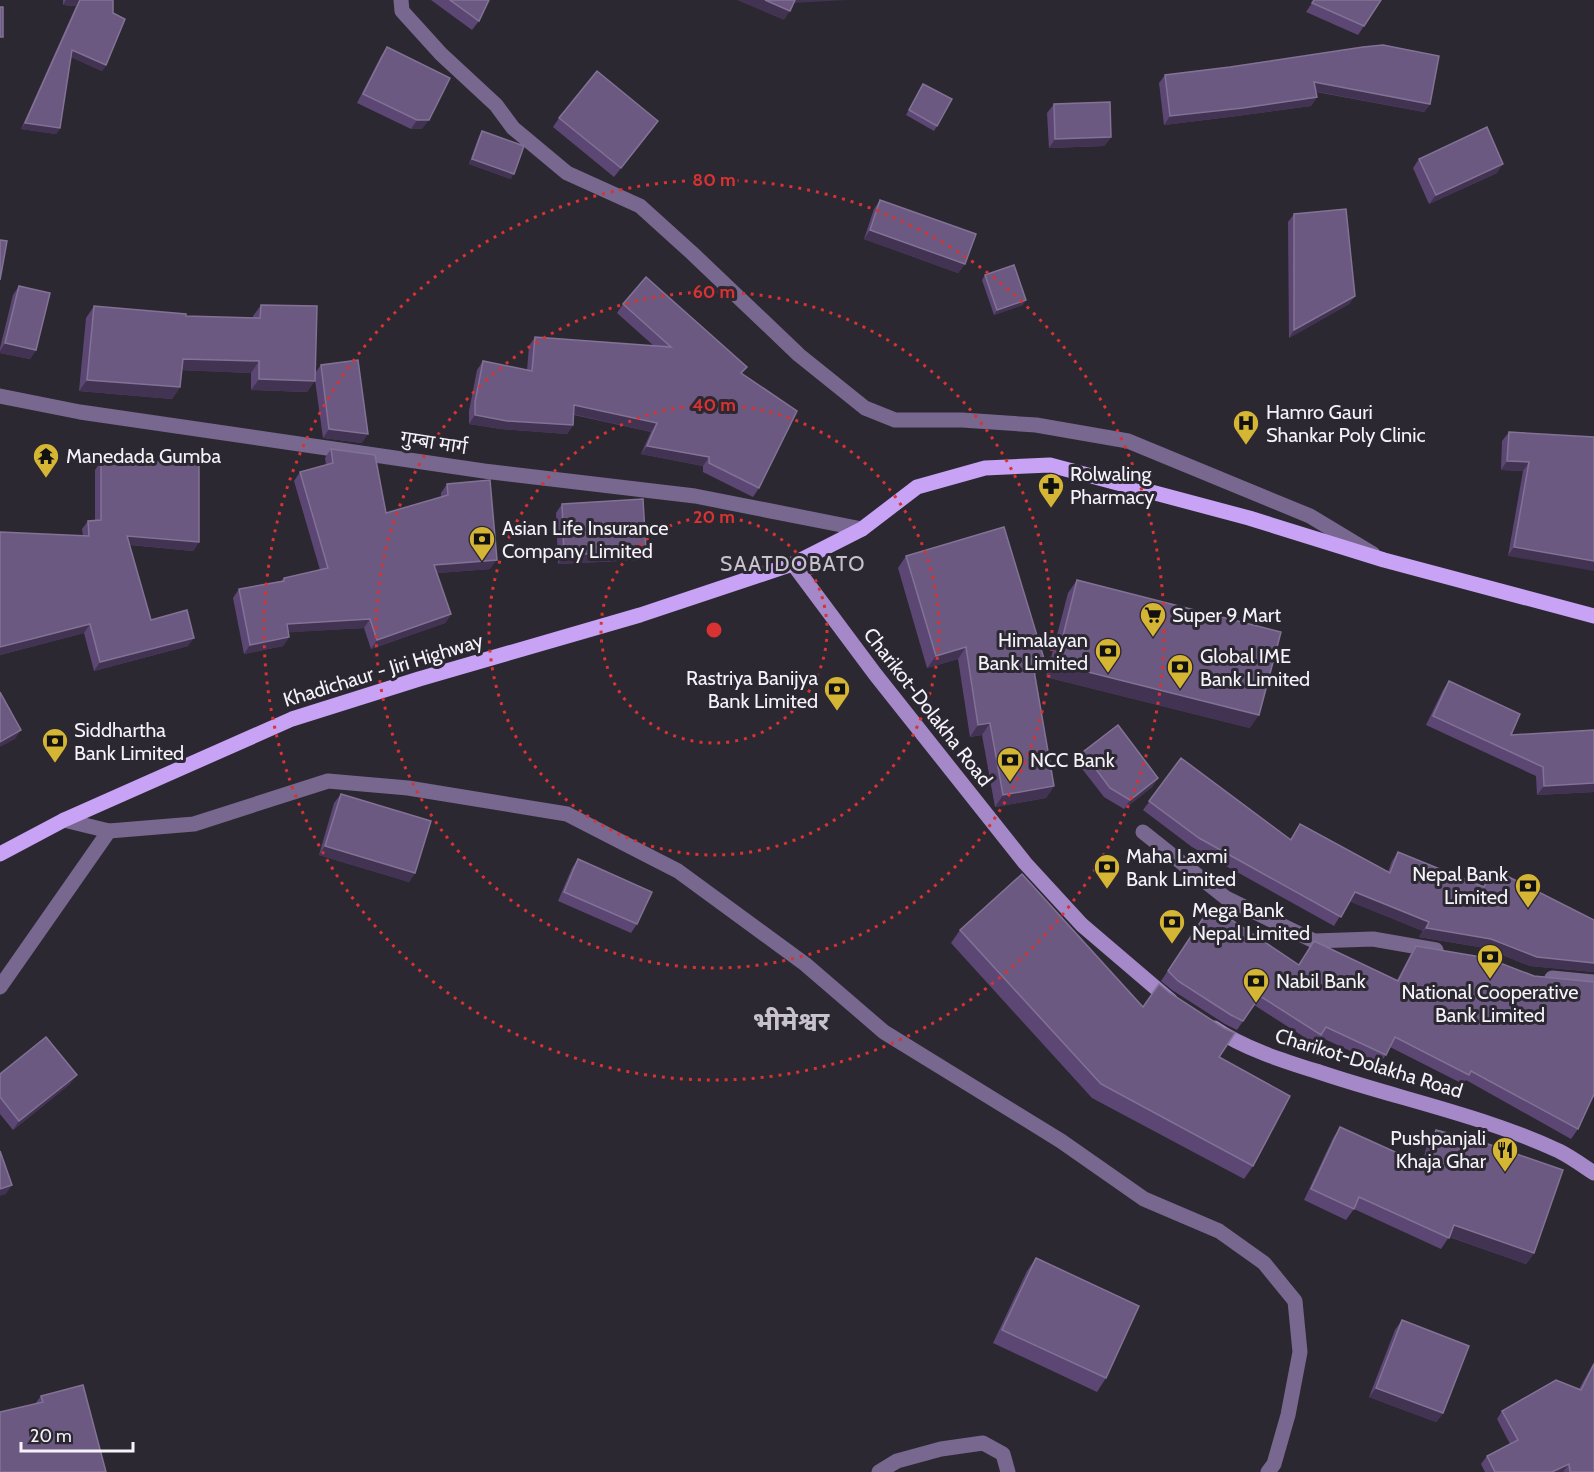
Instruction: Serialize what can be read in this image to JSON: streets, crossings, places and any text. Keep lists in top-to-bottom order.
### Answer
{
  "streets": {
    "main road": ["Khadichaur - Jiri Highway", "Charikot-Dolakha Road"],
    "street": ["गुम्बा मार्ग"]
  },
  "crossings": [
    ["गुम्बा मार्ग", "Khadichaur - Jiri Highway"],
    ["Khadichaur - Jiri Highway", "Charikot-Dolakha Road"]
  ],
  "districts": ["SAATDOBATO", "भीमेश्वर"],
  "places": {
    "hospital": ["Hamro Gauri Shankar Poly Clinic"],
    "temple": ["Manedada Gumba"],
    "pharmacy": ["Rolwaling Pharmacy"],
    "bank": [
      "Asian Life Insurance Company Limited",
      "Himalayan Bank Limited",
      "Global IME Bank Limited",
      "Rastriya Banijya Bank Limited",
      "Siddhartha Bank Limited",
      "NCC Bank",
      "Maha Laxmi Bank Limited",
      "Nepal Bank Limited",
      "Mega Bank Nepal Limited",
      "National Cooperative Bank Limited",
      "Nabil Bank"
    ],
    "supermarket": ["Super 9 Mart"],
    "restaurant": ["Pushpanjali Khaja Ghar"]
  },
  "scale_bar": "20 m",
  "rings": [
    "80 m",
    "60 m",
    "40 m",
    "20 m"
  ]
}
